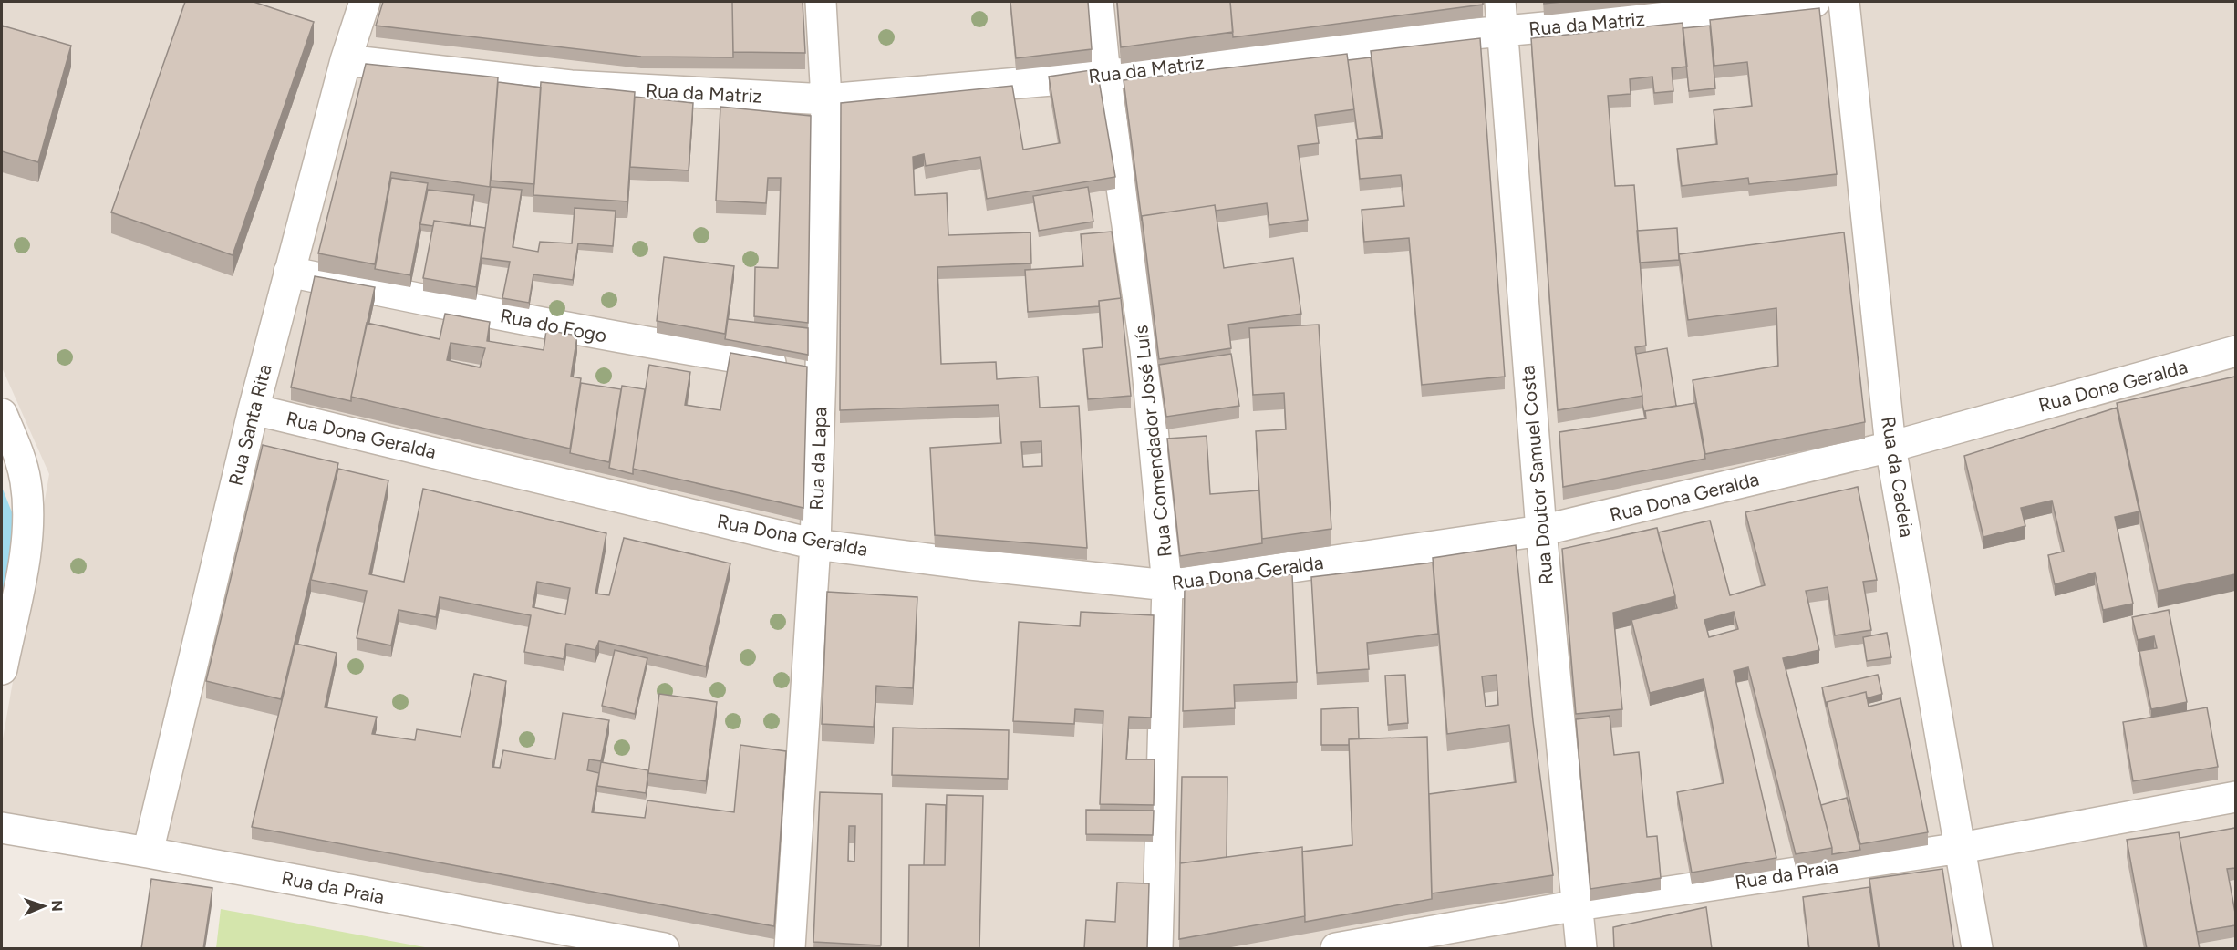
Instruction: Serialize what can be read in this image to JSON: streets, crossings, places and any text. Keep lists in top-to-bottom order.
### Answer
{
  "streets": {
    "street": [
      "Rua da Matriz",
      "Rua do Fogo",
      "Rua Dona Geralda",
      "Rua Santa Rita",
      "Rua Comendador José Luís",
      "Rua da Lapa",
      "Rua Doutor Samuel Costa",
      "Rua da Cadeia",
      "Rua da Praia"
    ]
  },
  "crossings": [
    ["Rua da Matriz", "Rua Santa Rita"],
    ["Rua da Matriz", "Rua Comendador José Luís"],
    ["Rua da Matriz", "Rua da Lapa"],
    ["Rua da Matriz", "Rua Doutor Samuel Costa"],
    ["Rua do Fogo", "Rua Santa Rita"],
    ["Rua do Fogo", "Rua da Lapa"],
    ["Rua Dona Geralda", "Rua Santa Rita"],
    ["Rua Dona Geralda", "Rua Comendador José Luís"],
    ["Rua Dona Geralda", "Rua da Lapa"],
    ["Rua Dona Geralda", "Rua Doutor Samuel Costa"],
    ["Rua Dona Geralda", "Rua da Cadeia"],
    ["Rua Santa Rita", "Rua da Praia"],
    ["Rua Doutor Samuel Costa", "Rua da Praia"],
    ["Rua da Cadeia", "Rua da Praia"]
  ],
  "north": "right"
}
